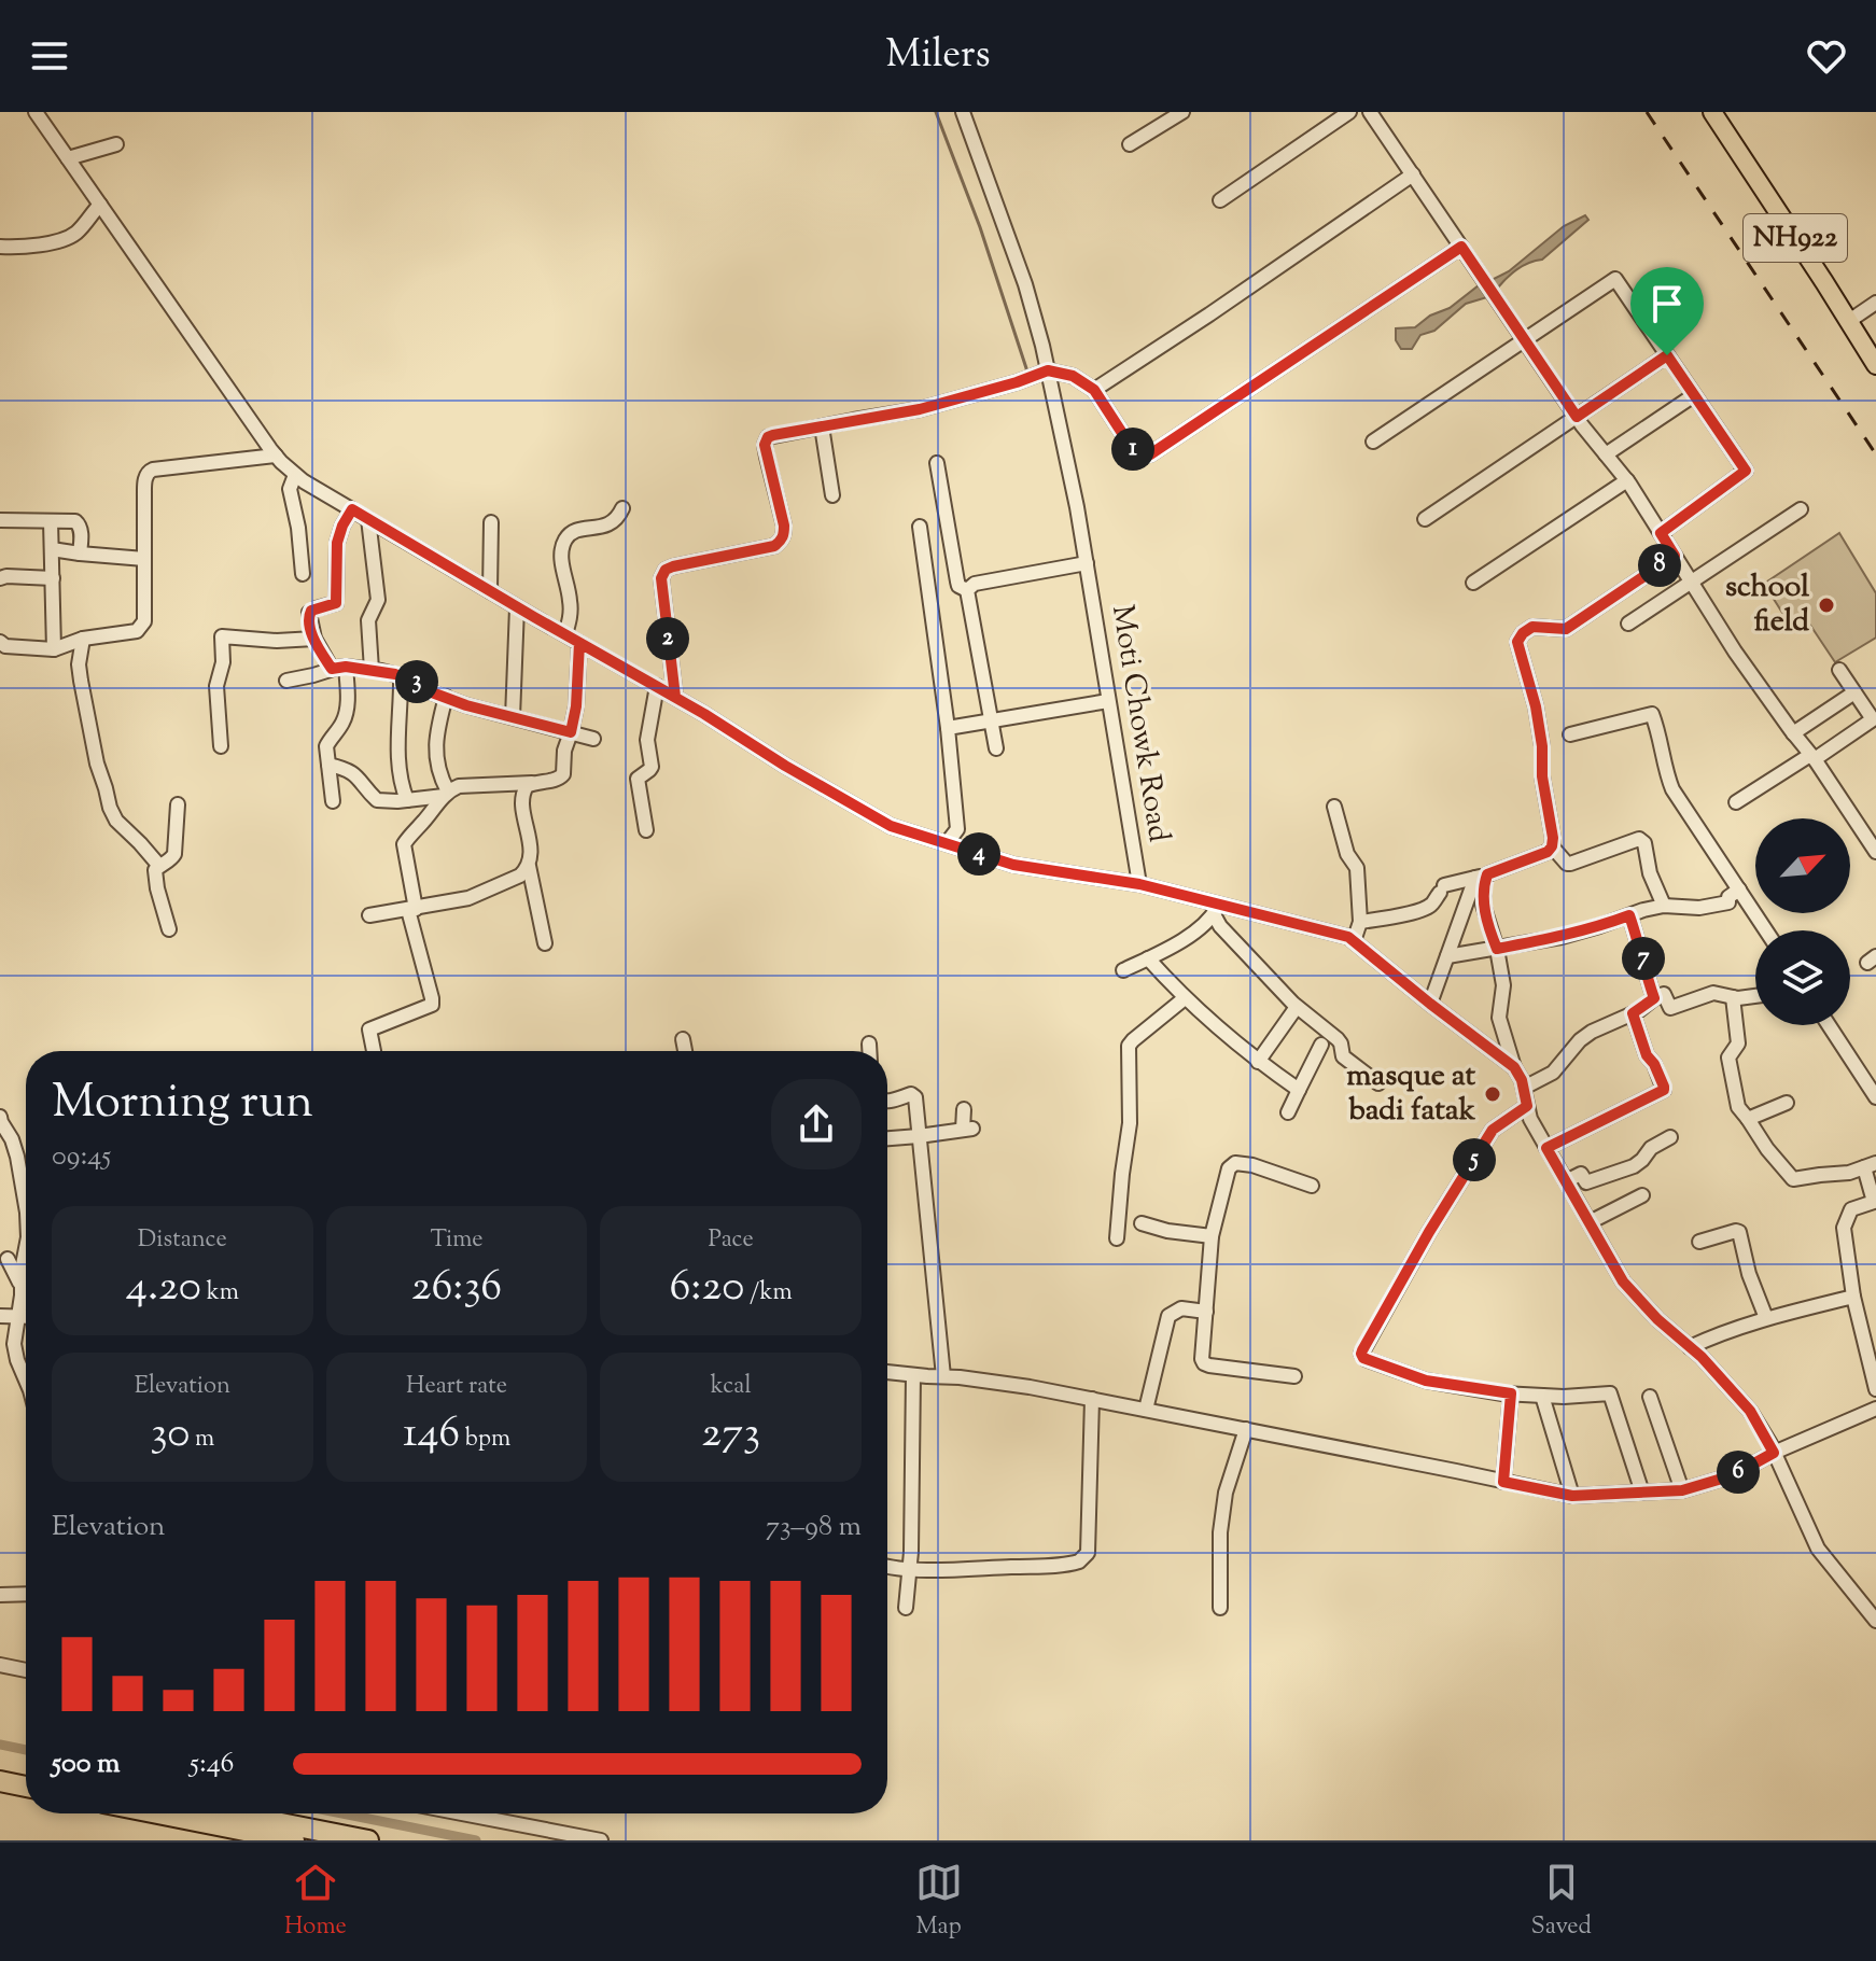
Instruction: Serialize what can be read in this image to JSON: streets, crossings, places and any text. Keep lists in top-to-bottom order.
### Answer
{
  "streets": {
    "main road": ["NH922"],
    "street": ["Moti Chowk Road"]
  },
  "places": ["school field", "masque at badi fatak"],
  "north": "top right",
  "page": {
    "header": "Milers",
    "pins": [
      "1",
      "8",
      "2",
      "3",
      "4",
      "7",
      "5",
      "6"
    ],
    "heading": ["Morning run", "09:45"],
    "stats": [
      ["Distance", "4.20 km"],
      ["Time", "26:36"],
      ["Pace", "6:20 /km"],
      ["Elevation", "30 m"],
      ["Heart rate", "146 bpm"],
      ["kcal", "273"]
    ],
    "chart": ["Elevation", "73–98 m"],
    "list": [
      {
        "name": "500 m",
        "note": "5:46"
      }
    ],
    "tabs": ["Home", "Map", "Saved"]
  }
}
